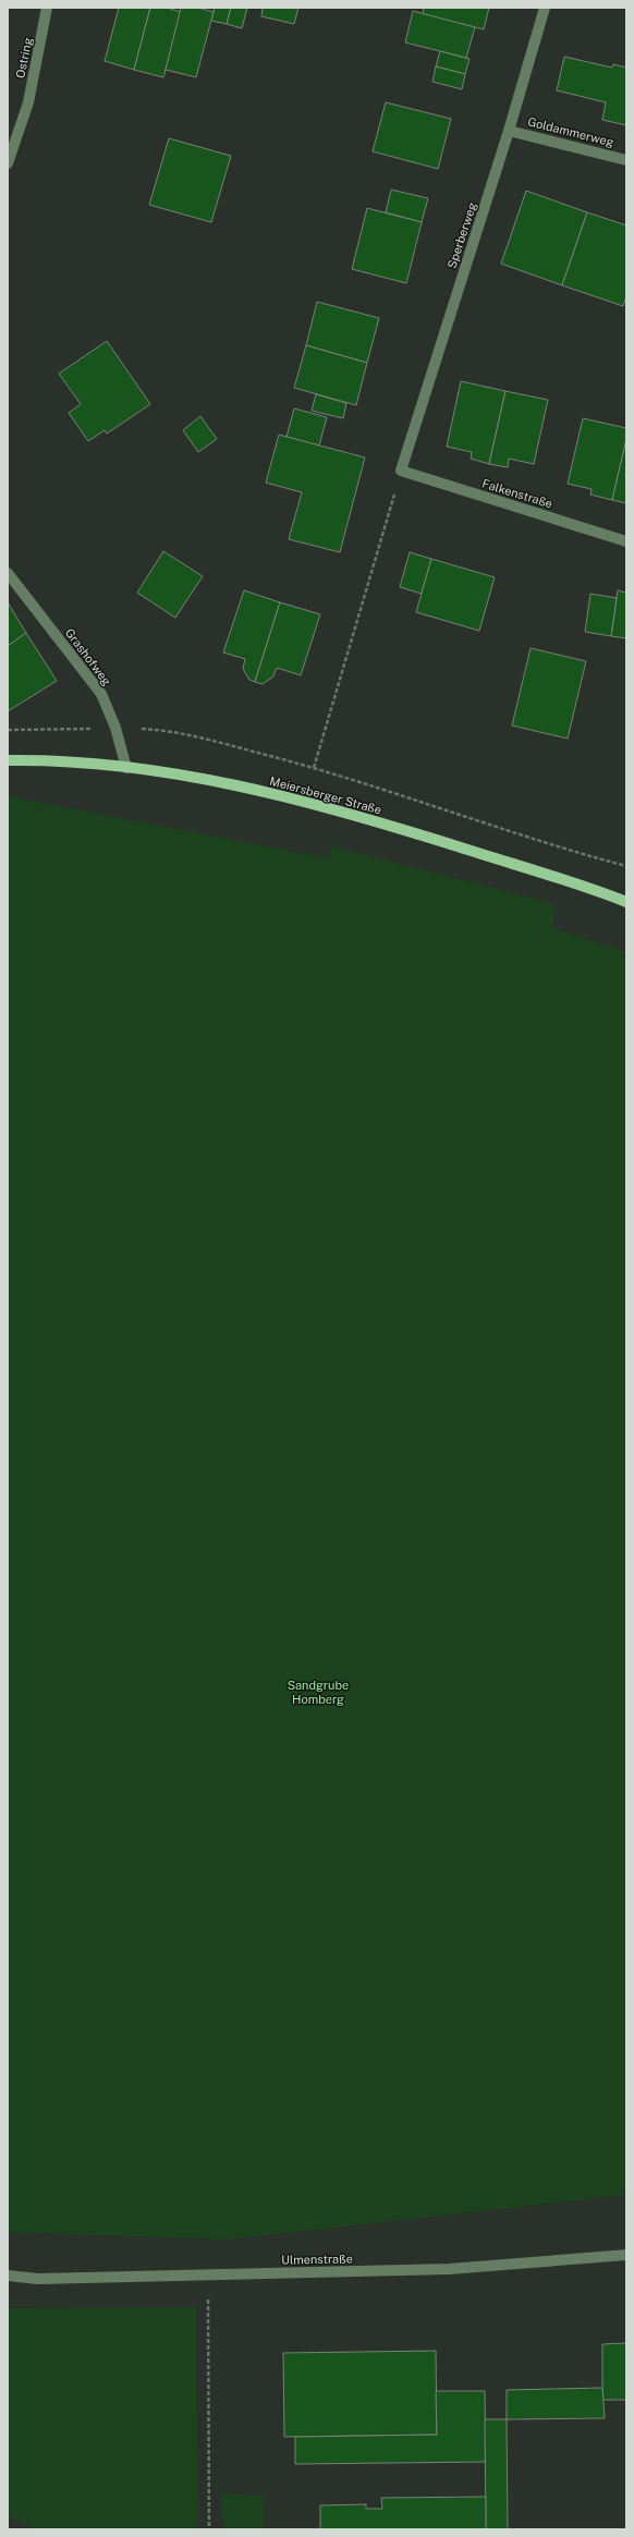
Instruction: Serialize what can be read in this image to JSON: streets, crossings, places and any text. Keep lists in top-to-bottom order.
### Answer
{
  "streets": {
    "main road": ["Meiersberger Straße"],
    "street": [
      "Ostring",
      "Goldammerweg",
      "Sperberweg",
      "Falkenstraße",
      "Grashofweg",
      "Ulmenstraße"
    ]
  },
  "crossings": [
    ["Goldammerweg", "Sperberweg"],
    ["Sperberweg", "Falkenstraße"],
    ["Grashofweg", "Meiersberger Straße"]
  ],
  "parks": ["Sandgrube Homberg"]
}
